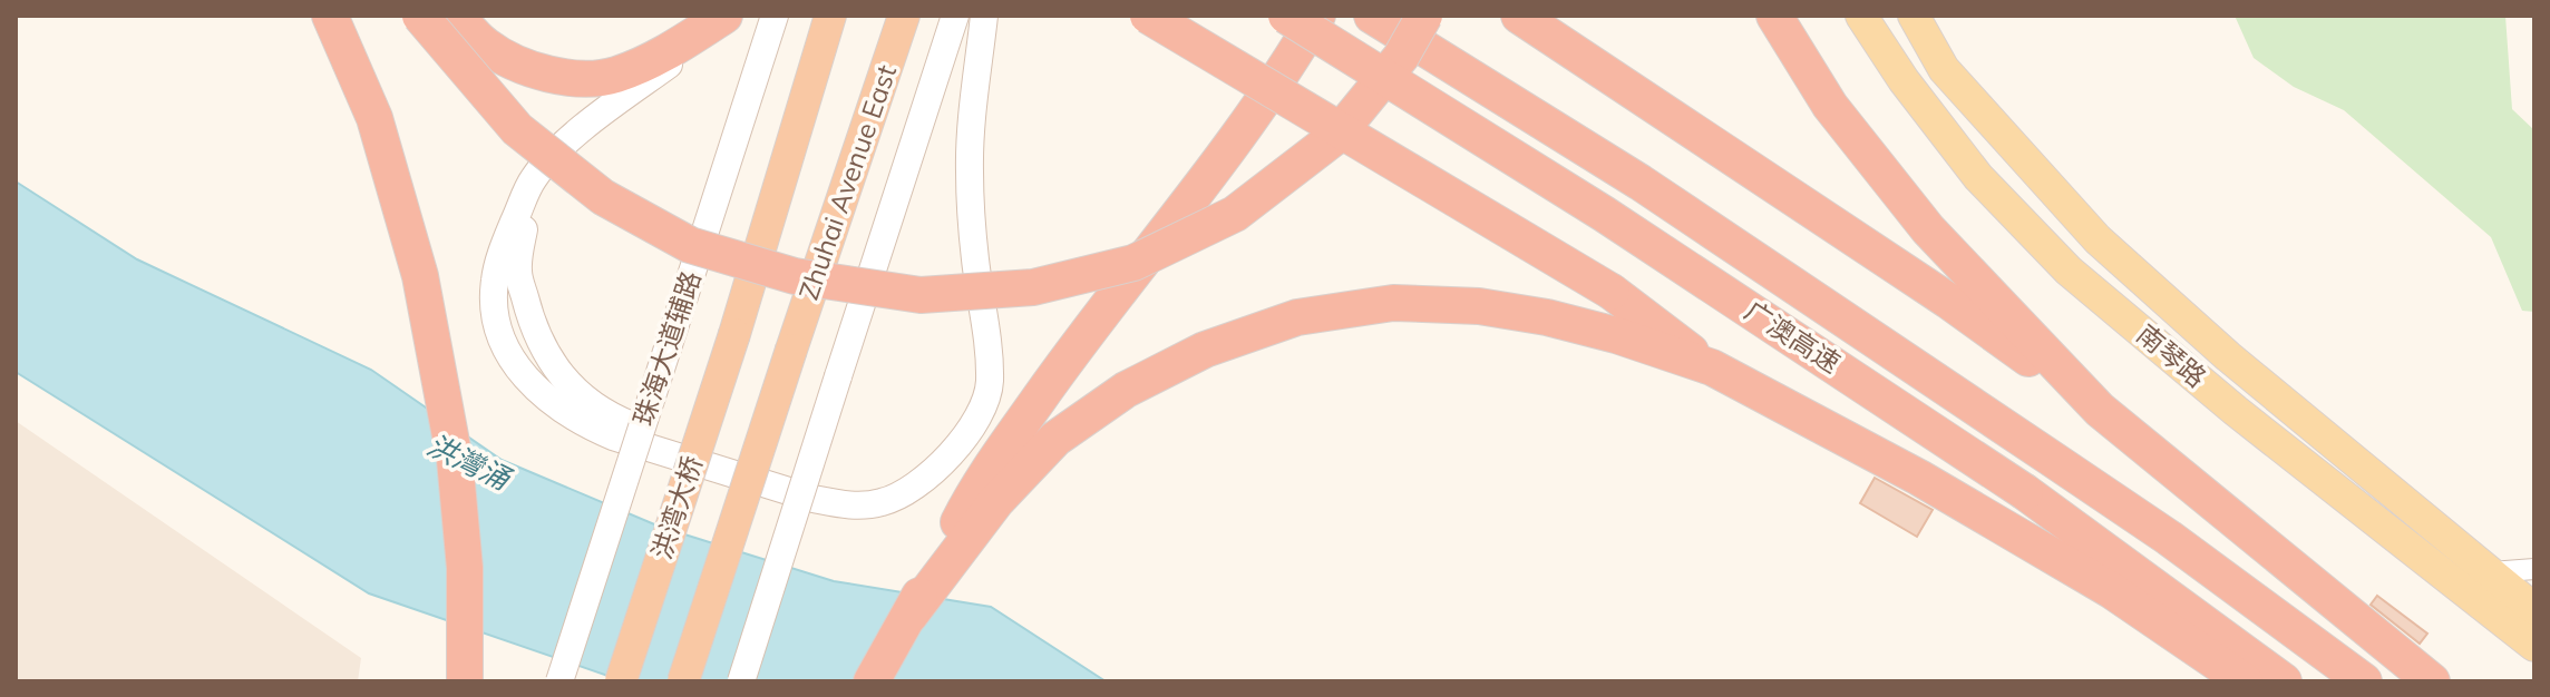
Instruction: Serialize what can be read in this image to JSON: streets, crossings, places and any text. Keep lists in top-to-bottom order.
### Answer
{
  "streets": {
    "highway": ["Zhuhai Avenue East", "广澳高速", "洪湾大桥"],
    "main road": ["珠海大道辅路", "南琴路"]
  },
  "water": ["洪灣涌"]
}
